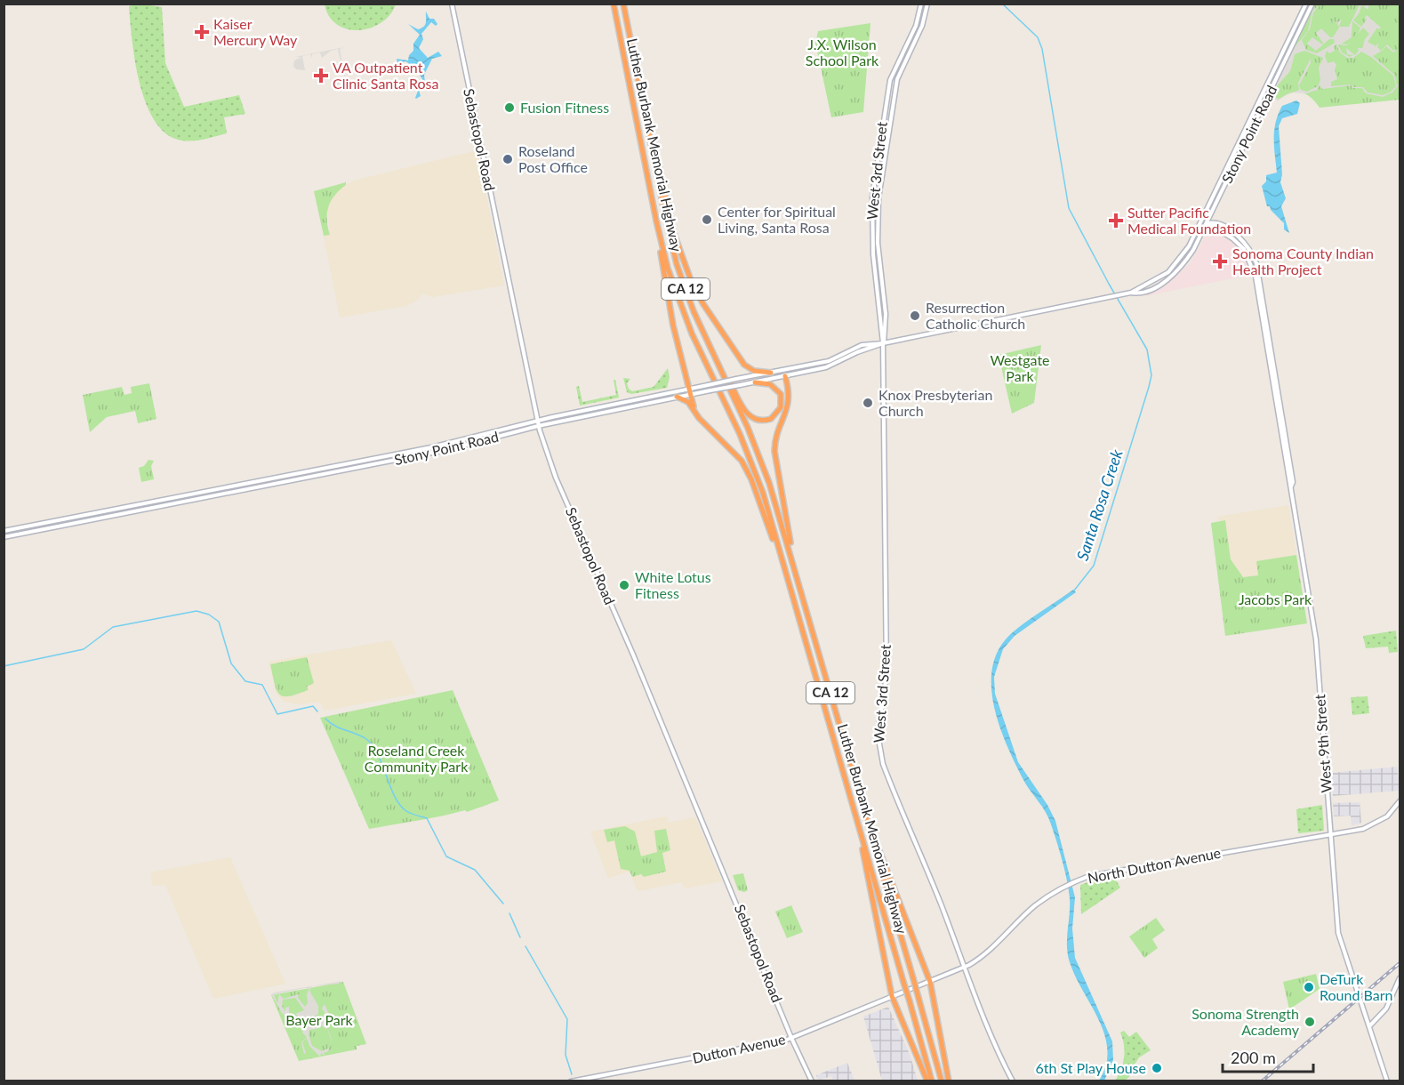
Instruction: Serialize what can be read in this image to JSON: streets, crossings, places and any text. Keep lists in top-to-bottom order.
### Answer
{
  "streets": {
    "highway": ["Luther Burbank Memorial Highway", "CA 12"],
    "main road": [
      "Stony Point Road",
      "Sebastopol Road",
      "West 3rd Street",
      "West 9th Street",
      "North Dutton Avenue",
      "Dutton Avenue"
    ]
  },
  "crossings": [
    ["Stony Point Road", "Sebastopol Road"],
    ["Stony Point Road", "West 3rd Street"],
    ["Stony Point Road", "West 9th Street"],
    ["Sebastopol Road", "Dutton Avenue"],
    ["West 3rd Street", "North Dutton Avenue"],
    ["West 9th Street", "North Dutton Avenue"],
    ["North Dutton Avenue", "Dutton Avenue"]
  ],
  "water": ["Santa Rosa Creek"],
  "parks": [
    "J.X. Wilson School Park",
    "Westgate Park",
    "Jacobs Park",
    "Roseland Creek Community Park",
    "Bayer Park"
  ],
  "places": {
    "health": [
      "Kaiser Mercury Way",
      "VA Outpatient Clinic Santa Rosa",
      "Sutter Pacific Medical Foundation",
      "Sonoma County Indian Health Project"
    ],
    "other": [
      "Fusion Fitness",
      "Roseland Post Office",
      "Center for Spiritual Living, Santa Rosa",
      "Resurrection Catholic Church",
      "Knox Presbyterian Church",
      "White Lotus Fitness",
      "DeTurk Round Barn",
      "Sonoma Strength Academy",
      "6th St Play House"
    ]
  },
  "scale_bar": "200 m"
}
